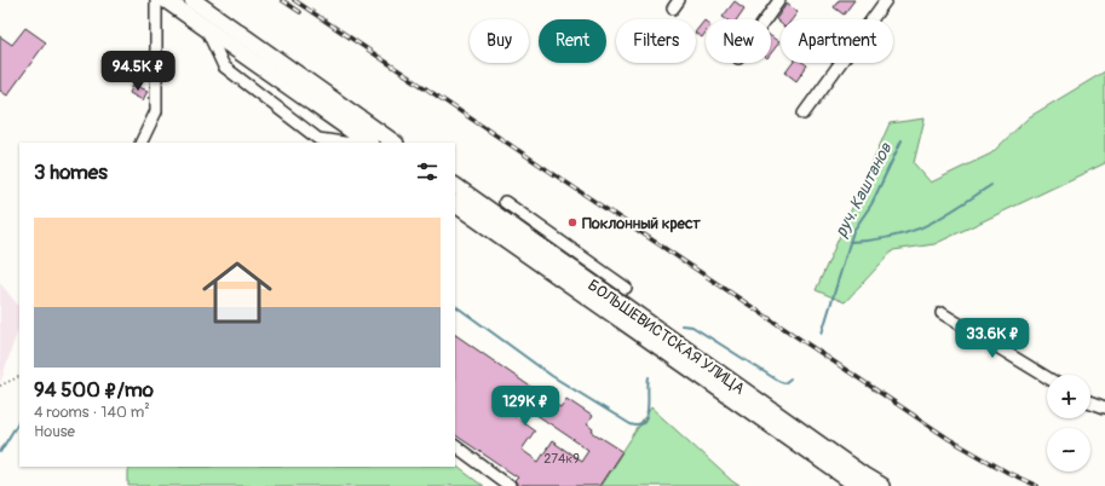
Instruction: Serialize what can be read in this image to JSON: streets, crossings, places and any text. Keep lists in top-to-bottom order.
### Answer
{
  "streets": {
    "highway": ["БОЛЬШЕВИСТСКАЯ УЛИЦА"]
  },
  "water": ["руч. Каштанов"],
  "places": ["Поклонный крест"],
  "house_numbers": ["274к9"],
  "page": {
    "chip": [
      "Buy",
      "Rent",
      "Filters",
      "New",
      "Apartment"
    ],
    "price": ["94.5K ₽", "33.6K ₽", "129K ₽"],
    "heading": "3 homes",
    "list": [
      {
        "name": "94 500 ₽/mo",
        "note": "4 rooms · 140 m² · House"
      }
    ],
    "map_buttons": ["+", "−"]
  }
}
